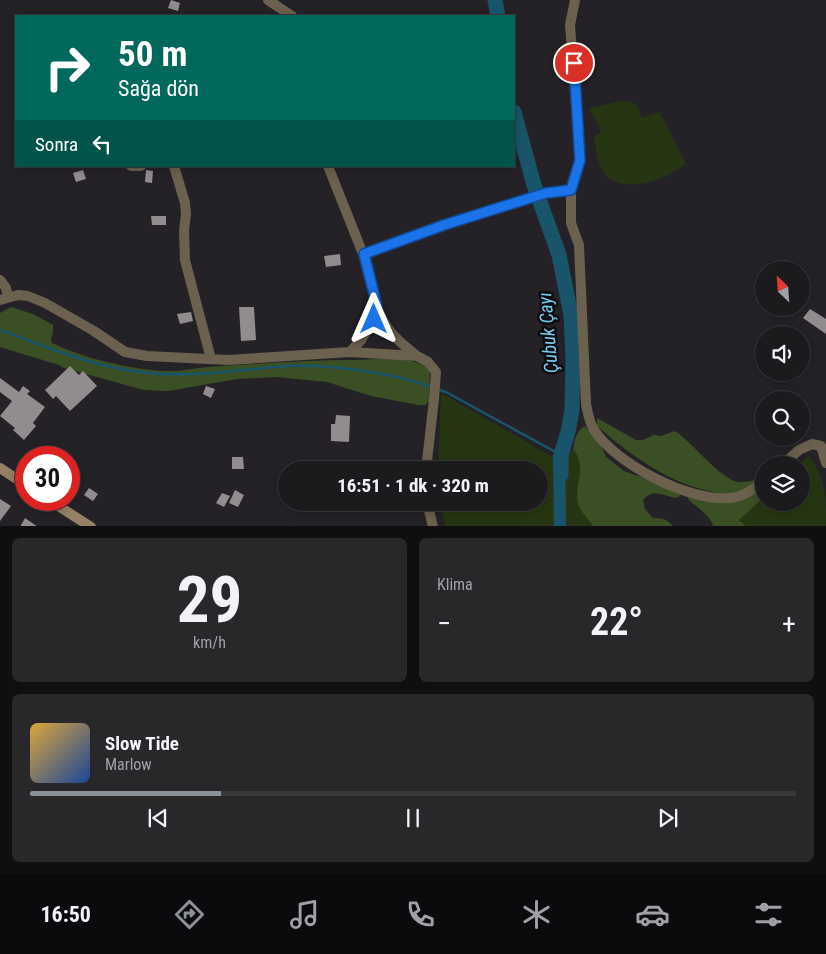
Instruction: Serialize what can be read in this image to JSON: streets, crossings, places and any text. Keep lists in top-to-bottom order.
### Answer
{
  "water": ["Çubuk Çayı"],
  "north": "top left",
  "page": {
    "turn": ["50 m", "Sağa dön"],
    "then": "Sonra",
    "limit": "30",
    "trip": "16:51 · 1 dk · 320 m",
    "tile": [
      ["29", "km/h"],
      "Klima"
    ],
    "heat": ["−", "22°", "+"],
    "song": ["Slow Tide", "Marlow"],
    "tabs": "16:50"
  }
}
